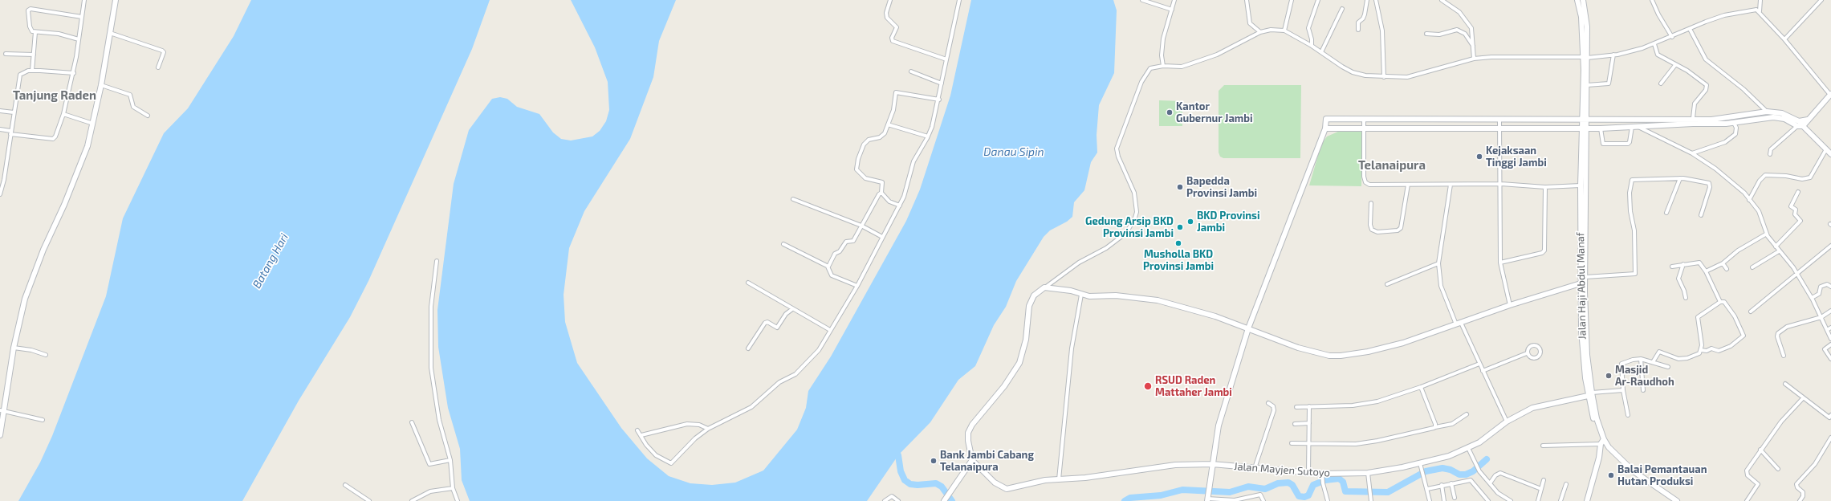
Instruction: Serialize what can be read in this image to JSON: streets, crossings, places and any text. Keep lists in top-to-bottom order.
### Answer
{
  "streets": {
    "main road": ["Jalan Haji Abdul Manaf", "Jalan Mayjen Sutoyo"]
  },
  "crossings": [
    ["Jalan Haji Abdul Manaf", "Jalan Mayjen Sutoyo"]
  ],
  "districts": ["Tanjung Raden", "Telanaipura"],
  "water": ["Danau Sipin", "Batang Hari"],
  "places": [
    "Kantor Gubernur Jambi",
    "Kejaksaan Tinggi Jambi",
    "Bapedda Provinsi Jambi",
    "BKD Provinsi Jambi",
    "Gedung Arsip BKD Provinsi Jambi",
    "Musholla BKD Provinsi Jambi",
    "Masjid Ar-Raudhoh",
    "RSUD Raden Mattaher Jambi",
    "Bank Jambi Cabang Telanaipura",
    "Balai Pemantauan Hutan Produksi"
  ]
}
